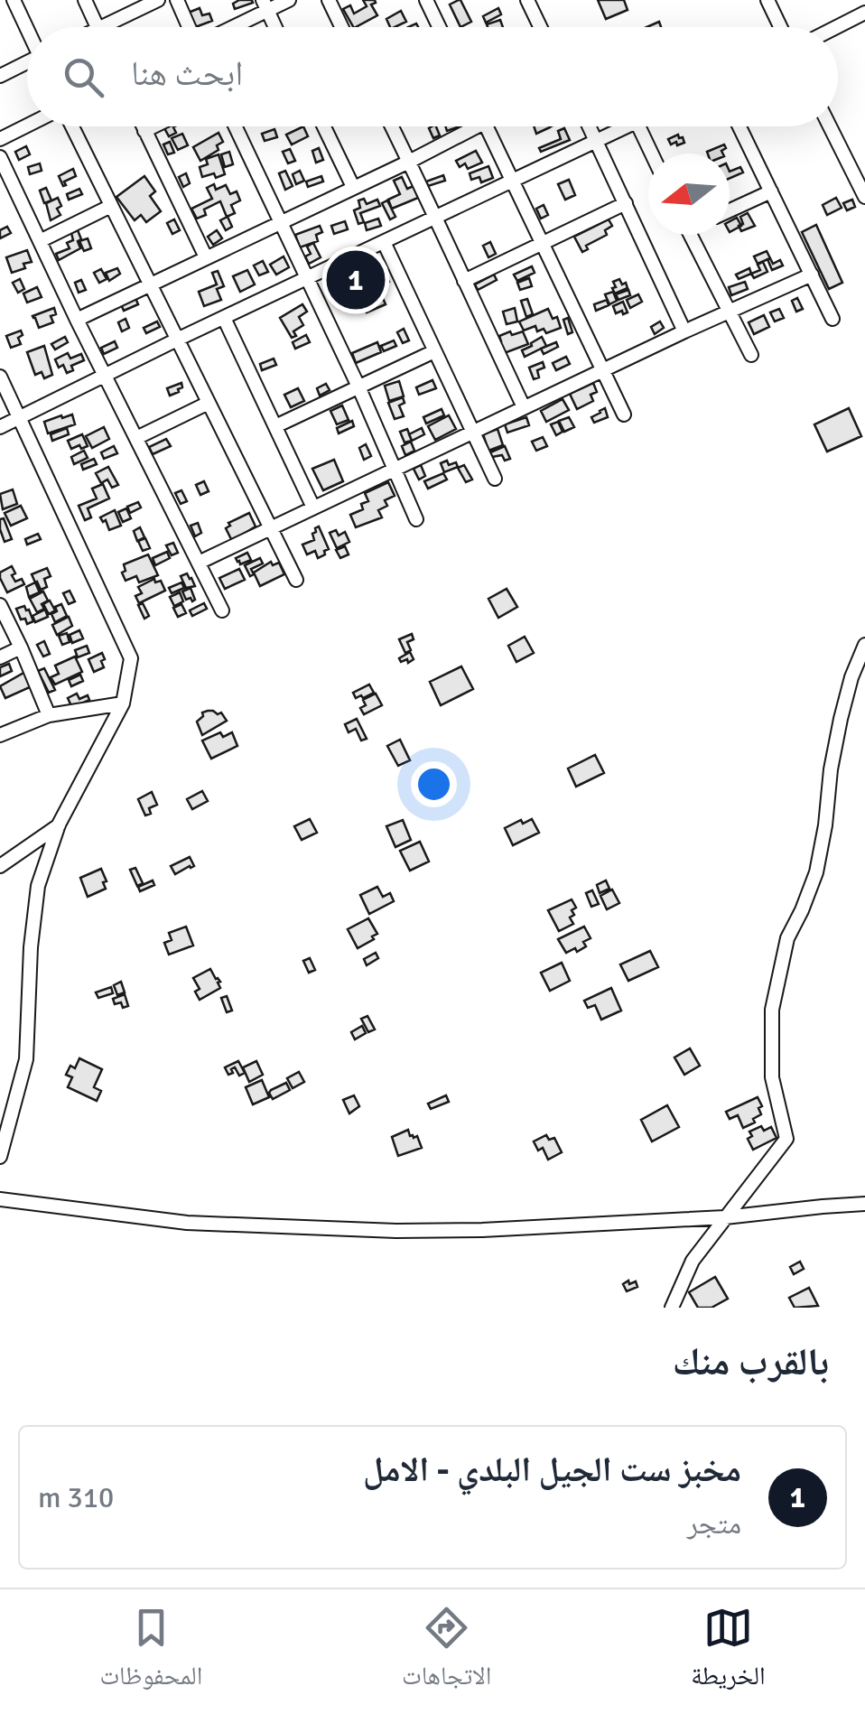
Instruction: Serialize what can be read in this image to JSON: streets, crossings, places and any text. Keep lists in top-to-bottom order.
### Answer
{
  "north": "left",
  "page": {
    "search": "ابحث هنا",
    "pins": "1",
    "heading": "بالقرب منك",
    "list": [
      {
        "mark": "1",
        "name": "مخبز ست الجيل البلدي - الامل",
        "note": "متجر",
        "value": "310 m"
      }
    ],
    "nav": ["الخريطة", "الاتجاهات", "المحفوظات"]
  }
}
